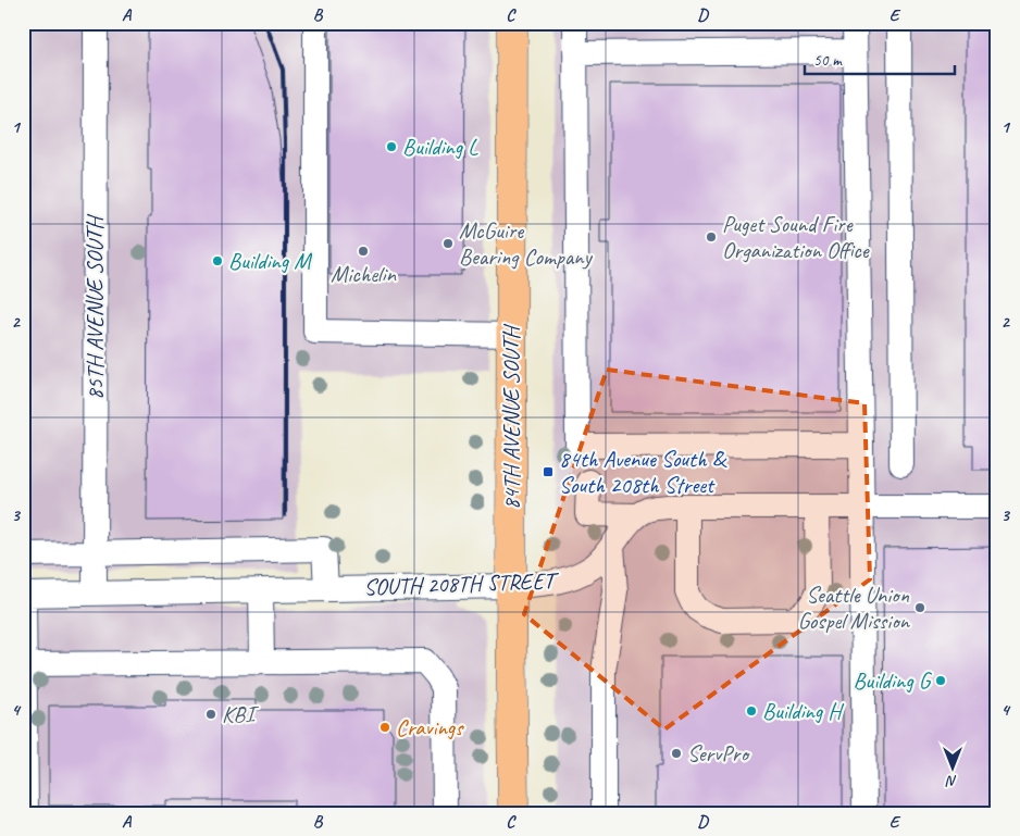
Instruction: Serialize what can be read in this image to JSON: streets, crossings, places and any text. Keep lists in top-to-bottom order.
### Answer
{
  "streets": {
    "main road": ["84TH AVENUE SOUTH"],
    "street": ["85TH AVENUE SOUTH", "SOUTH 208TH STREET"]
  },
  "crossings": [
    ["85TH AVENUE SOUTH", "SOUTH 208TH STREET"],
    ["84TH AVENUE SOUTH", "SOUTH 208TH STREET"]
  ],
  "places": {
    "other": [
      "Building L",
      "Puget Sound Fire Organization Office",
      "McGuire Bearing Company",
      "Michelin",
      "Building M",
      "Seattle Union Gospel Mission",
      "Building G",
      "Building H",
      "KBI",
      "Cravings",
      "ServPro"
    ],
    "transit": ["84th Avenue South & South 208th Street"]
  },
  "scale_bar": "50 m",
  "north": "bottom",
  "grid": {
    "columns": [
      "A",
      "B",
      "C",
      "D",
      "E"
    ],
    "rows": [
      "1",
      "2",
      "3",
      "4"
    ]
  }
}
